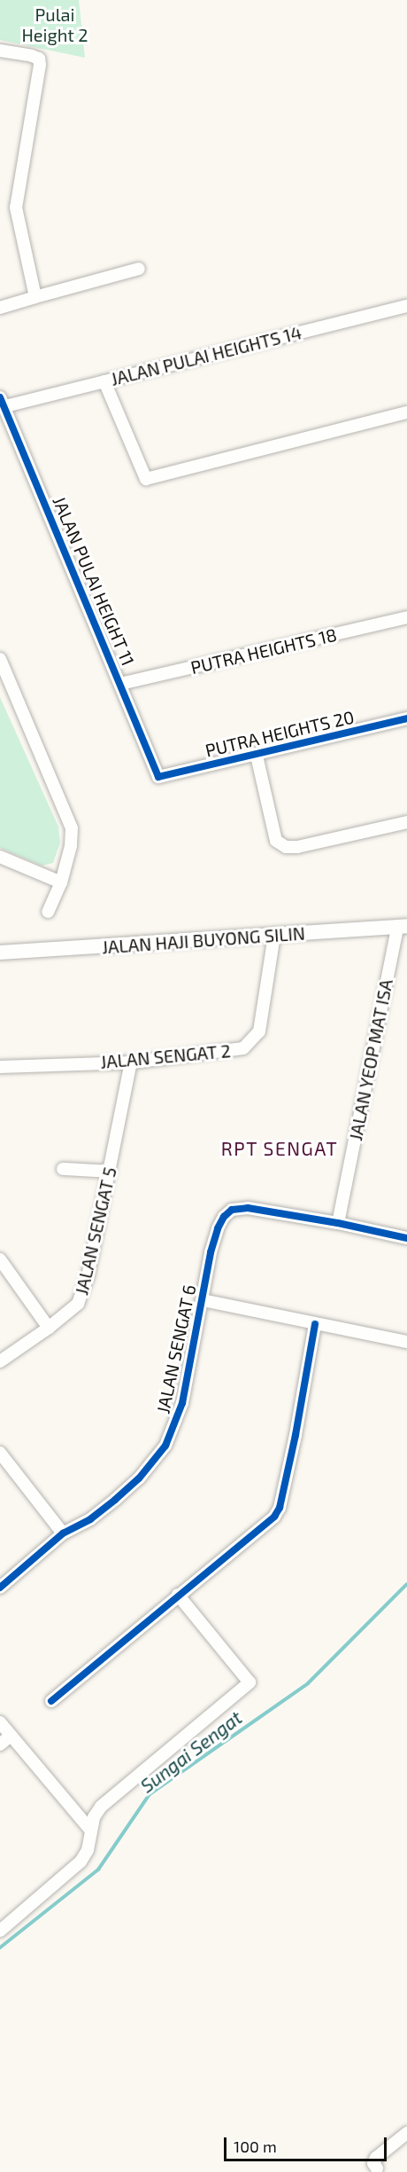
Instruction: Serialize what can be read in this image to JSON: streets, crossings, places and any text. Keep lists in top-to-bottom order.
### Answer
{
  "streets": {
    "street": [
      "JALAN PULAI HEIGHTS 14",
      "JALAN PULAI HEIGHT 11",
      "PUTRA HEIGHTS 18",
      "PUTRA HEIGHTS 20",
      "JALAN HAJI BUYONG SILIN",
      "JALAN SENGAT 2",
      "JALAN YEOP MAT ISA",
      "JALAN SENGAT 5",
      "JALAN SENGAT 6"
    ]
  },
  "crossings": [
    ["JALAN PULAI HEIGHTS 14", "JALAN PULAI HEIGHT 11"],
    ["JALAN PULAI HEIGHT 11", "PUTRA HEIGHTS 18"],
    ["JALAN PULAI HEIGHT 11", "PUTRA HEIGHTS 20"],
    ["JALAN HAJI BUYONG SILIN", "JALAN SENGAT 2"],
    ["JALAN HAJI BUYONG SILIN", "JALAN YEOP MAT ISA"],
    ["JALAN SENGAT 2", "JALAN SENGAT 5"],
    ["JALAN YEOP MAT ISA", "JALAN SENGAT 6"]
  ],
  "districts": ["RPT SENGAT"],
  "water": ["Sungai Sengat"],
  "parks": ["Pulai Height 2"],
  "scale_bar": "100 m"
}
